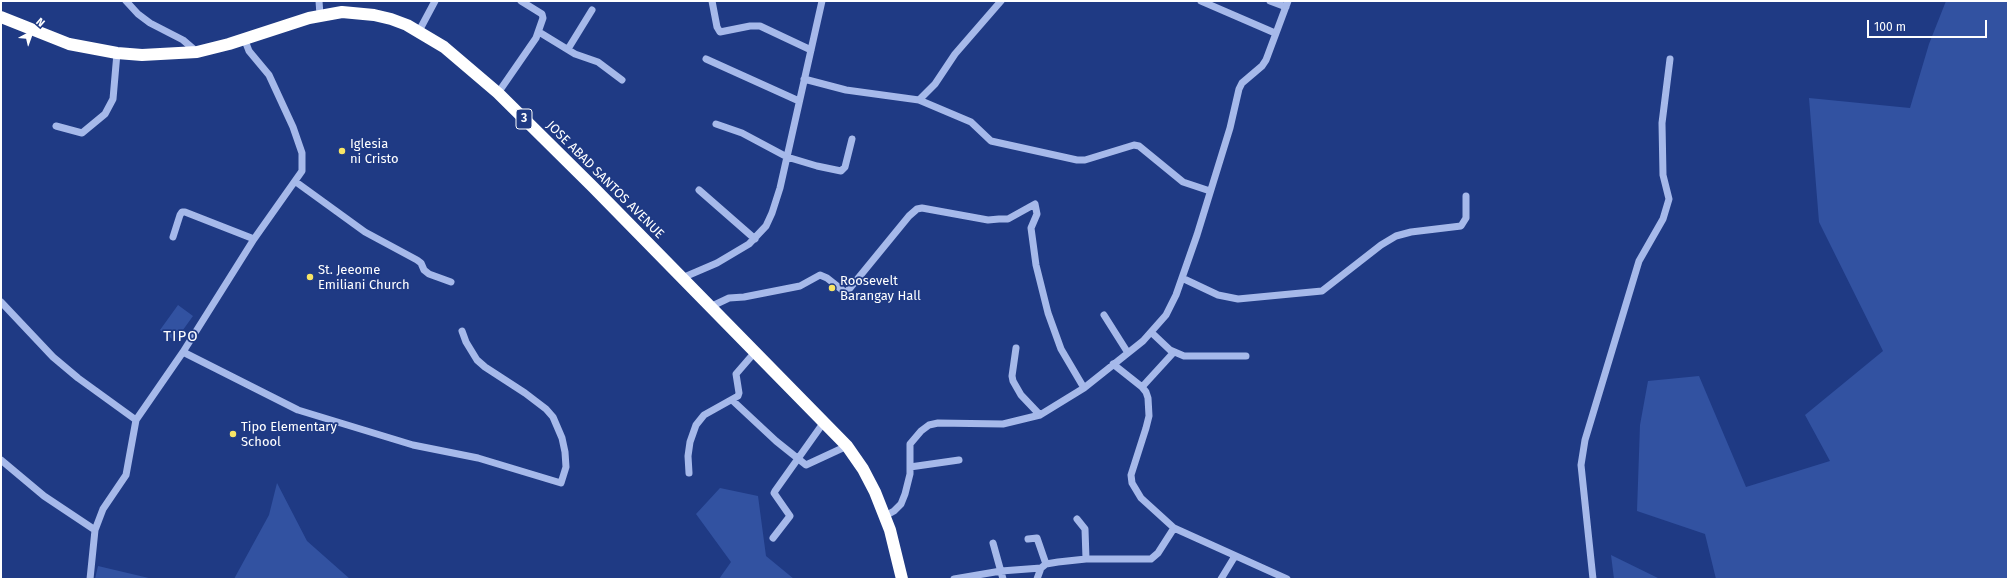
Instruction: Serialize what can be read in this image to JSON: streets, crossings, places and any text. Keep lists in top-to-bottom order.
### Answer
{
  "streets": {
    "highway": ["3", "JOSE ABAD SANTOS AVENUE"]
  },
  "districts": ["TIPO"],
  "places": [
    "Iglesia ni Cristo",
    "St. Jeeome Emiliani Church",
    "Roosevelt Barangay Hall",
    "Tipo Elementary School"
  ],
  "scale_bar": "100 m",
  "north": "top right"
}
